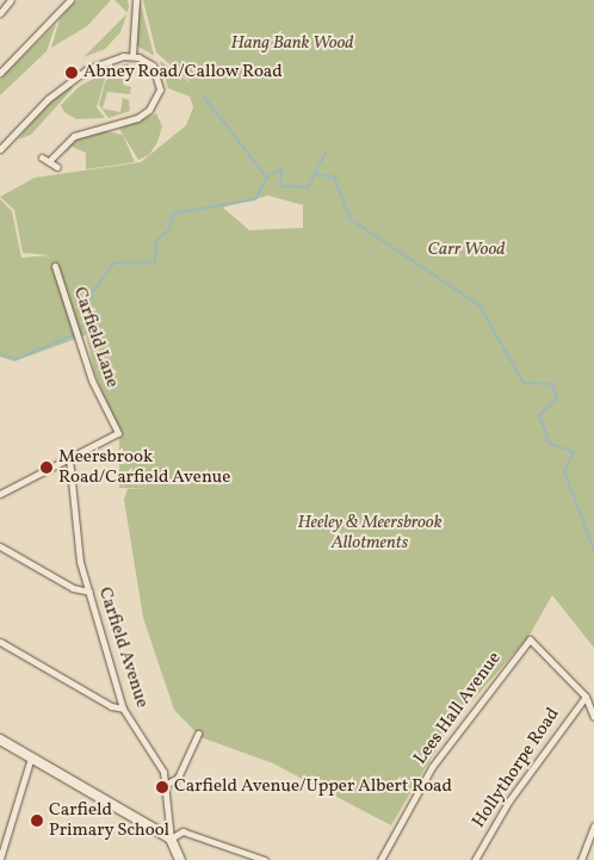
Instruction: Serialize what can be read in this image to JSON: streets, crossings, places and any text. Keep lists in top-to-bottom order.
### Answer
{
  "streets": {
    "street": [
      "Carfield Lane",
      "Carfield Avenue",
      "Lees Hall Avenue",
      "Hollythorpe Road"
    ]
  },
  "crossings": [
    ["Carfield Lane", "Carfield Avenue"],
    ["Lees Hall Avenue", "Hollythorpe Road"]
  ],
  "parks": ["Hang Bank Wood", "Carr Wood", "Heeley & Meersbrook Allotments"],
  "places": [
    "Abney Road/Callow Road",
    "Meersbrook Road/Carfield Avenue",
    "Carfield Avenue/Upper Albert Road",
    "Carfield Primary School"
  ]
}
